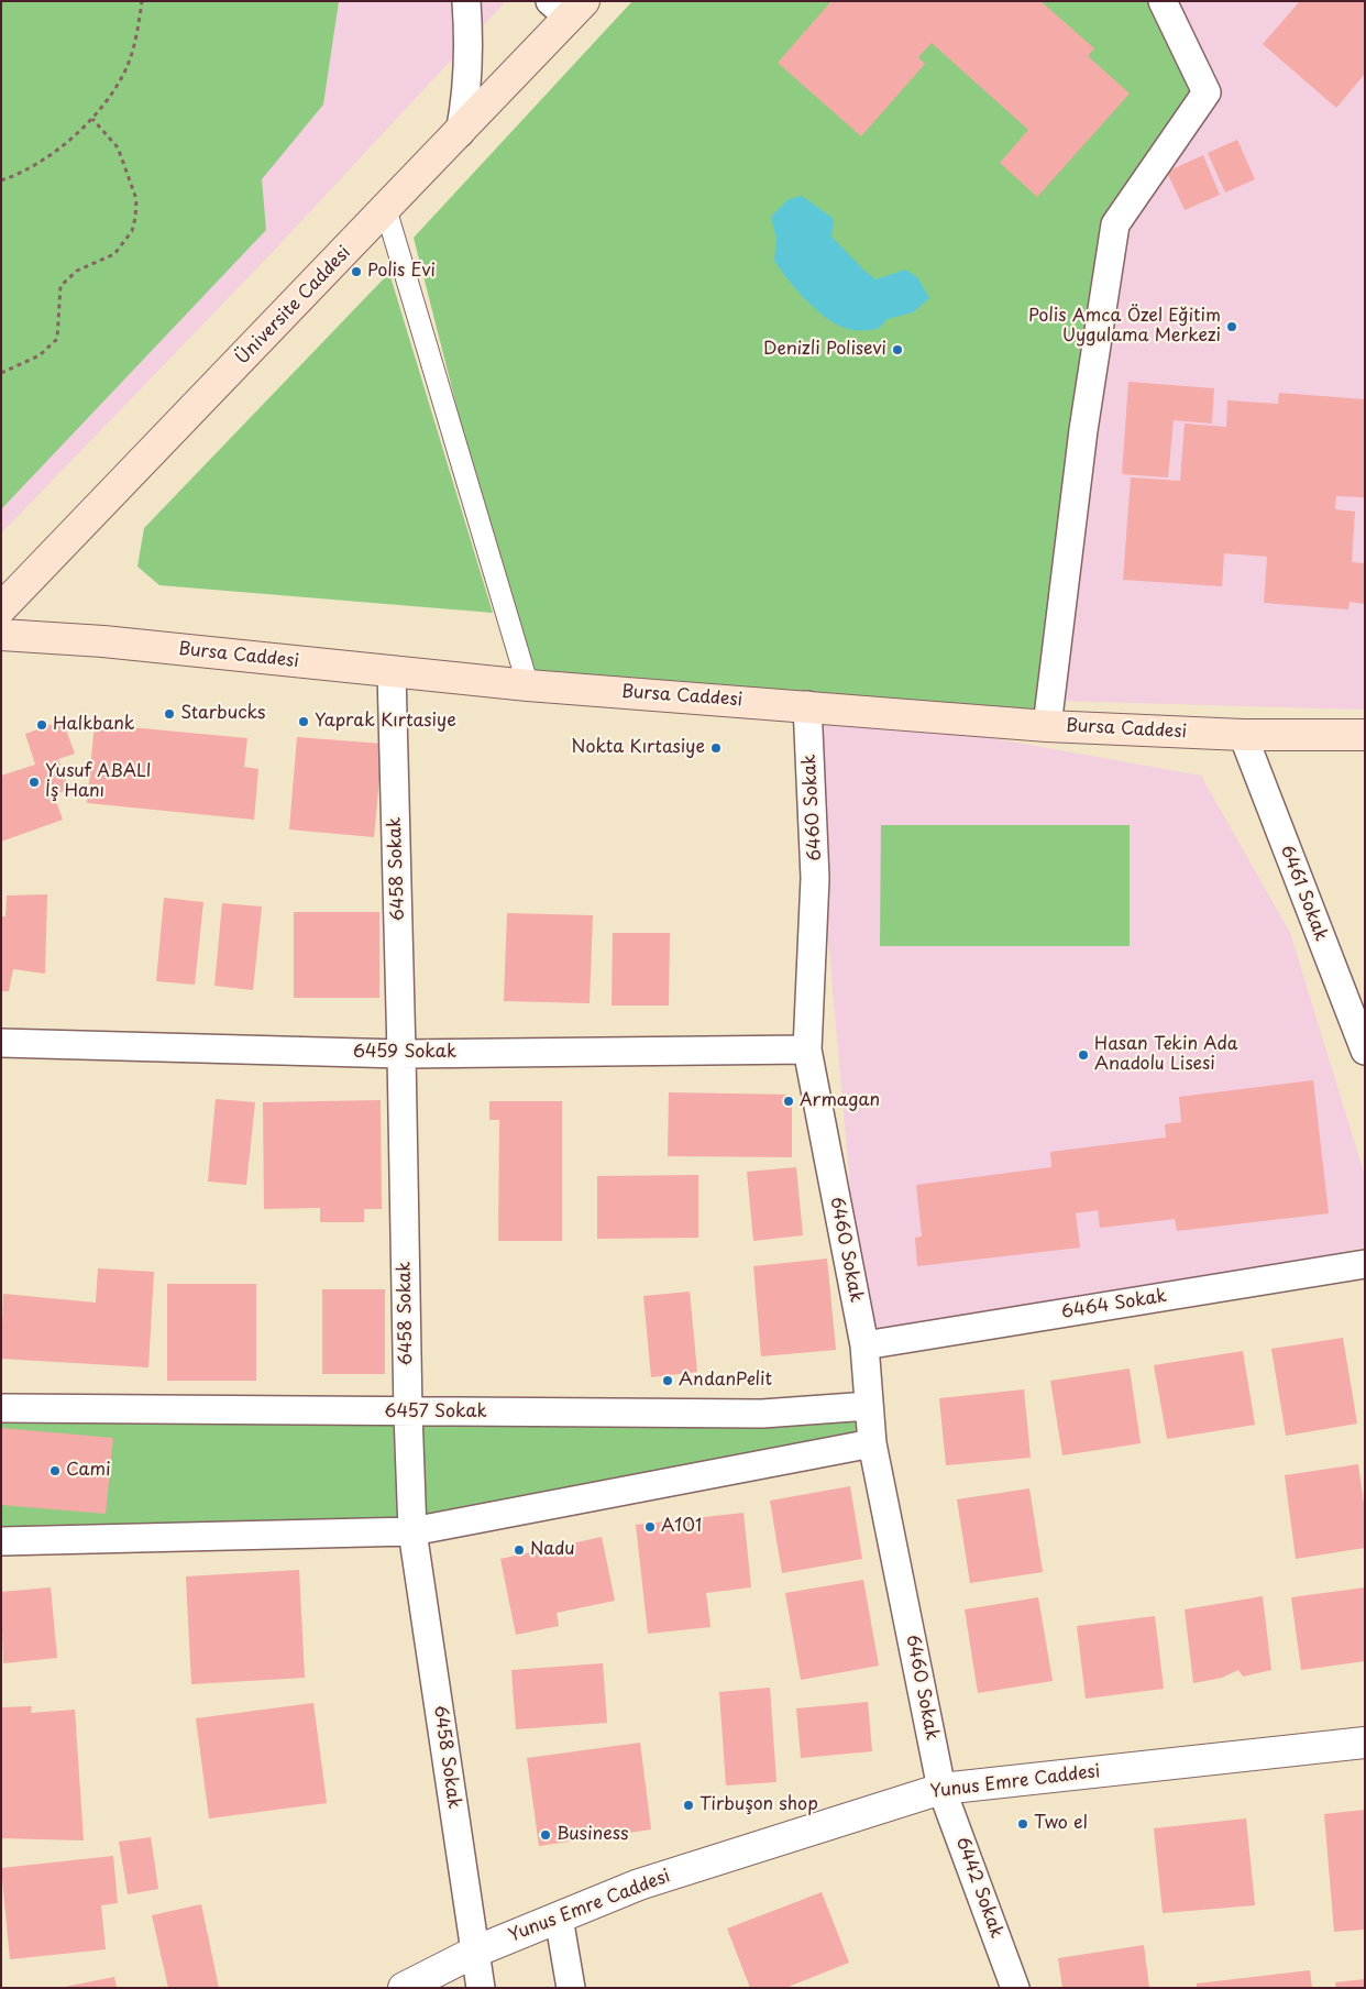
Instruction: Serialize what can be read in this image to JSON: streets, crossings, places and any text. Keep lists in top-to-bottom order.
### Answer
{
  "streets": {
    "main road": ["Üniversite Caddesi", "Bursa Caddesi"],
    "street": [
      "6460 Sokak",
      "6458 Sokak",
      "6461 Sokak",
      "6459 Sokak",
      "6464 Sokak",
      "6457 Sokak",
      "Yunus Emre Caddesi",
      "6442 Sokak"
    ]
  },
  "crossings": [
    ["Bursa Caddesi", "6460 Sokak"],
    ["Bursa Caddesi", "6458 Sokak"],
    ["Bursa Caddesi", "6461 Sokak"],
    ["6460 Sokak", "6459 Sokak"],
    ["6460 Sokak", "6464 Sokak"],
    ["6460 Sokak", "6457 Sokak"],
    ["6460 Sokak", "Yunus Emre Caddesi"],
    ["6460 Sokak", "6442 Sokak"],
    ["6458 Sokak", "6459 Sokak"],
    ["6458 Sokak", "6457 Sokak"],
    ["6458 Sokak", "Yunus Emre Caddesi"],
    ["Yunus Emre Caddesi", "6442 Sokak"]
  ],
  "places": [
    "Polis Evi",
    "Polis Amca Özel Eğitim Uygulama Merkezi",
    "Denizli Polisevi",
    "Starbucks",
    "Yaprak Kırtasiye",
    "Halkbank",
    "Nokta Kırtasiye",
    "Yusuf ABALI İş Hanı",
    "Hasan Tekin Ada Anadolu Lisesi",
    "Armagan",
    "AndanPelit",
    "Cami",
    "A101",
    "Nadu",
    "Tirbuşon shop",
    "Two el",
    "Business"
  ]
}
